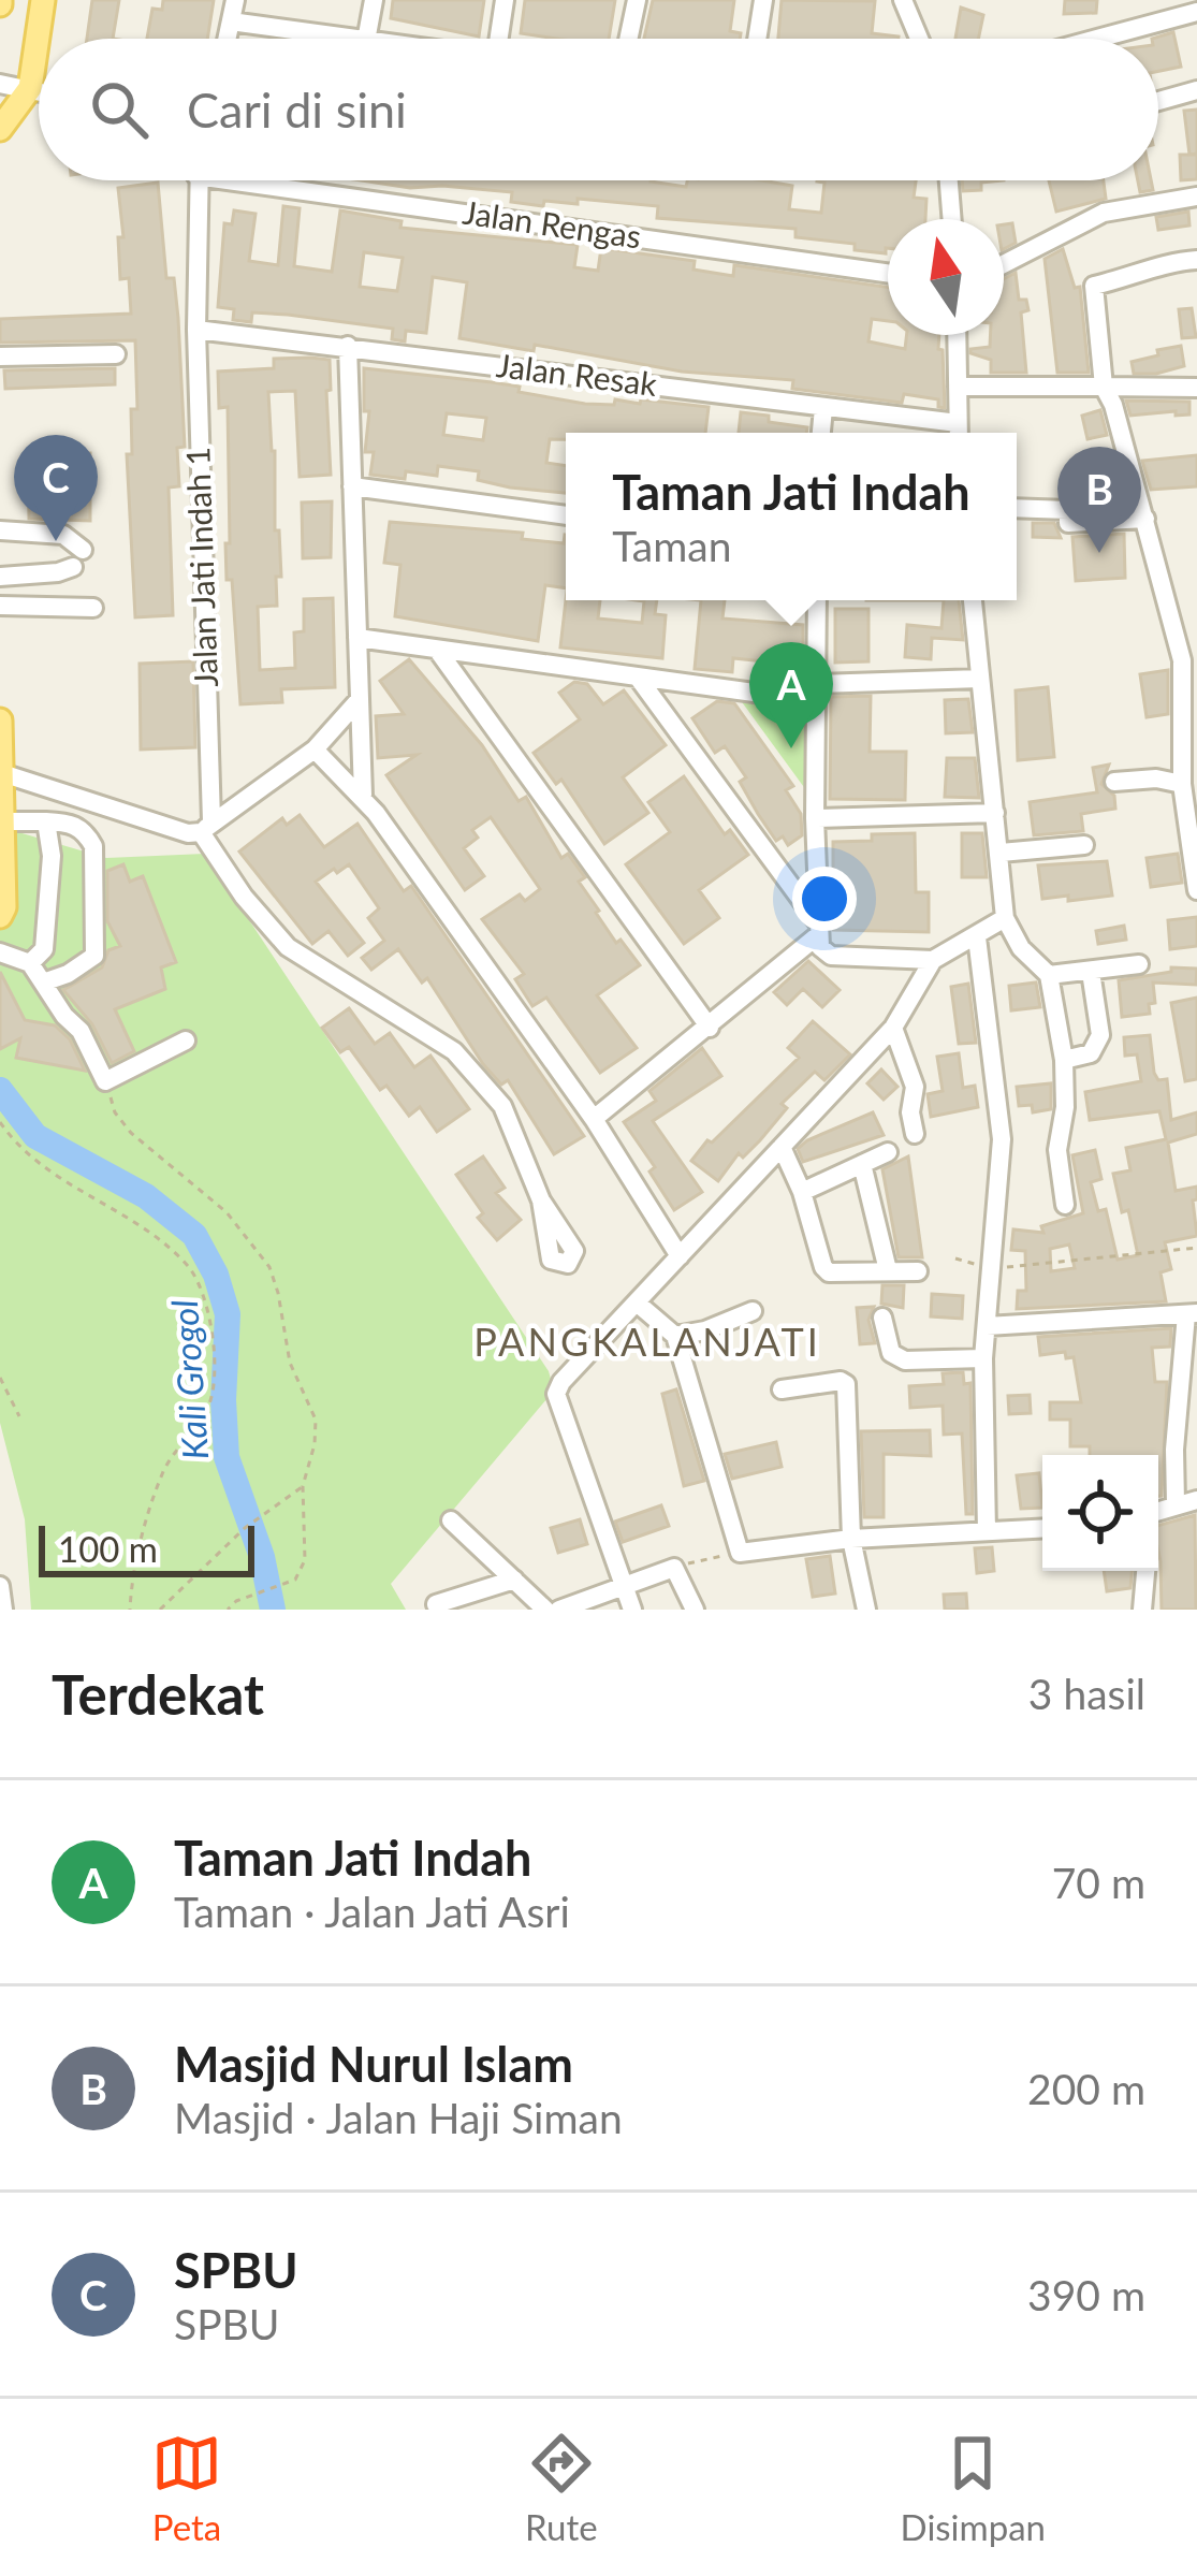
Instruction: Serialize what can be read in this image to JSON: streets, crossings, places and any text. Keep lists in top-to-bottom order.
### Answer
{
  "streets": {
    "street": ["Jalan Rengas", "Jalan Resak", "Jalan Jati Indah 1"]
  },
  "crossings": [
    ["Jalan Resak", "Jalan Jati Indah 1"]
  ],
  "districts": ["PANGKALANJATI"],
  "water": ["Kali Grogol"],
  "scale_bar": "100 m",
  "north": "top",
  "page": {
    "search": "Cari di sini",
    "popup": ["Taman Jati Indah", "Taman"],
    "pins": ["C", "B", "A"],
    "scale": "100 m",
    "heading": ["Terdekat", "3 hasil"],
    "list": [
      {
        "mark": "A",
        "name": "Taman Jati Indah",
        "note": "Taman · Jalan Jati Asri",
        "value": "70 m"
      },
      {
        "mark": "B",
        "name": "Masjid Nurul Islam",
        "note": "Masjid · Jalan Haji Siman",
        "value": "200 m"
      },
      {
        "mark": "C",
        "name": "SPBU",
        "note": "SPBU",
        "value": "390 m"
      }
    ],
    "nav": ["Peta", "Rute", "Disimpan"]
  }
}
